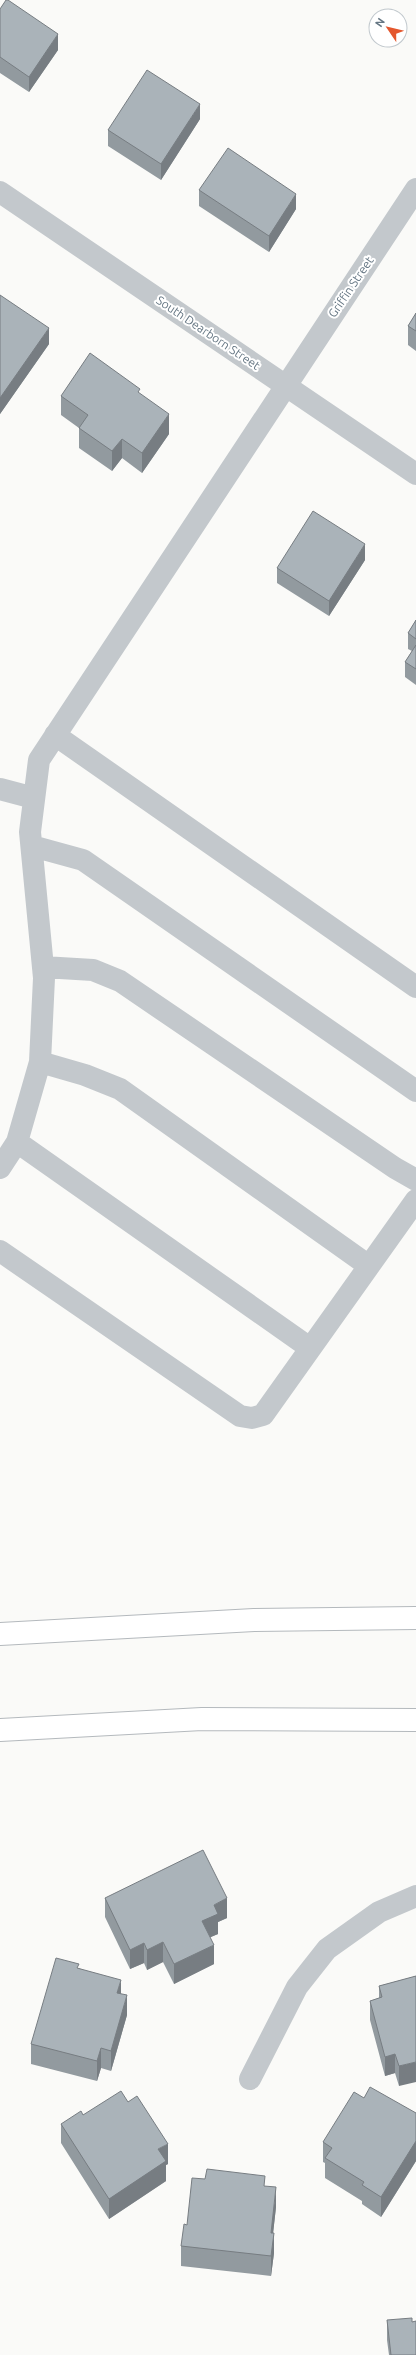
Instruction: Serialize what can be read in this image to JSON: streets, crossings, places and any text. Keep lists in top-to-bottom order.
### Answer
{
  "streets": {
    "street": ["Griffin Street", "South Dearborn Street"]
  },
  "crossings": [
    ["Griffin Street", "South Dearborn Street"]
  ],
  "north": "top left"
}
